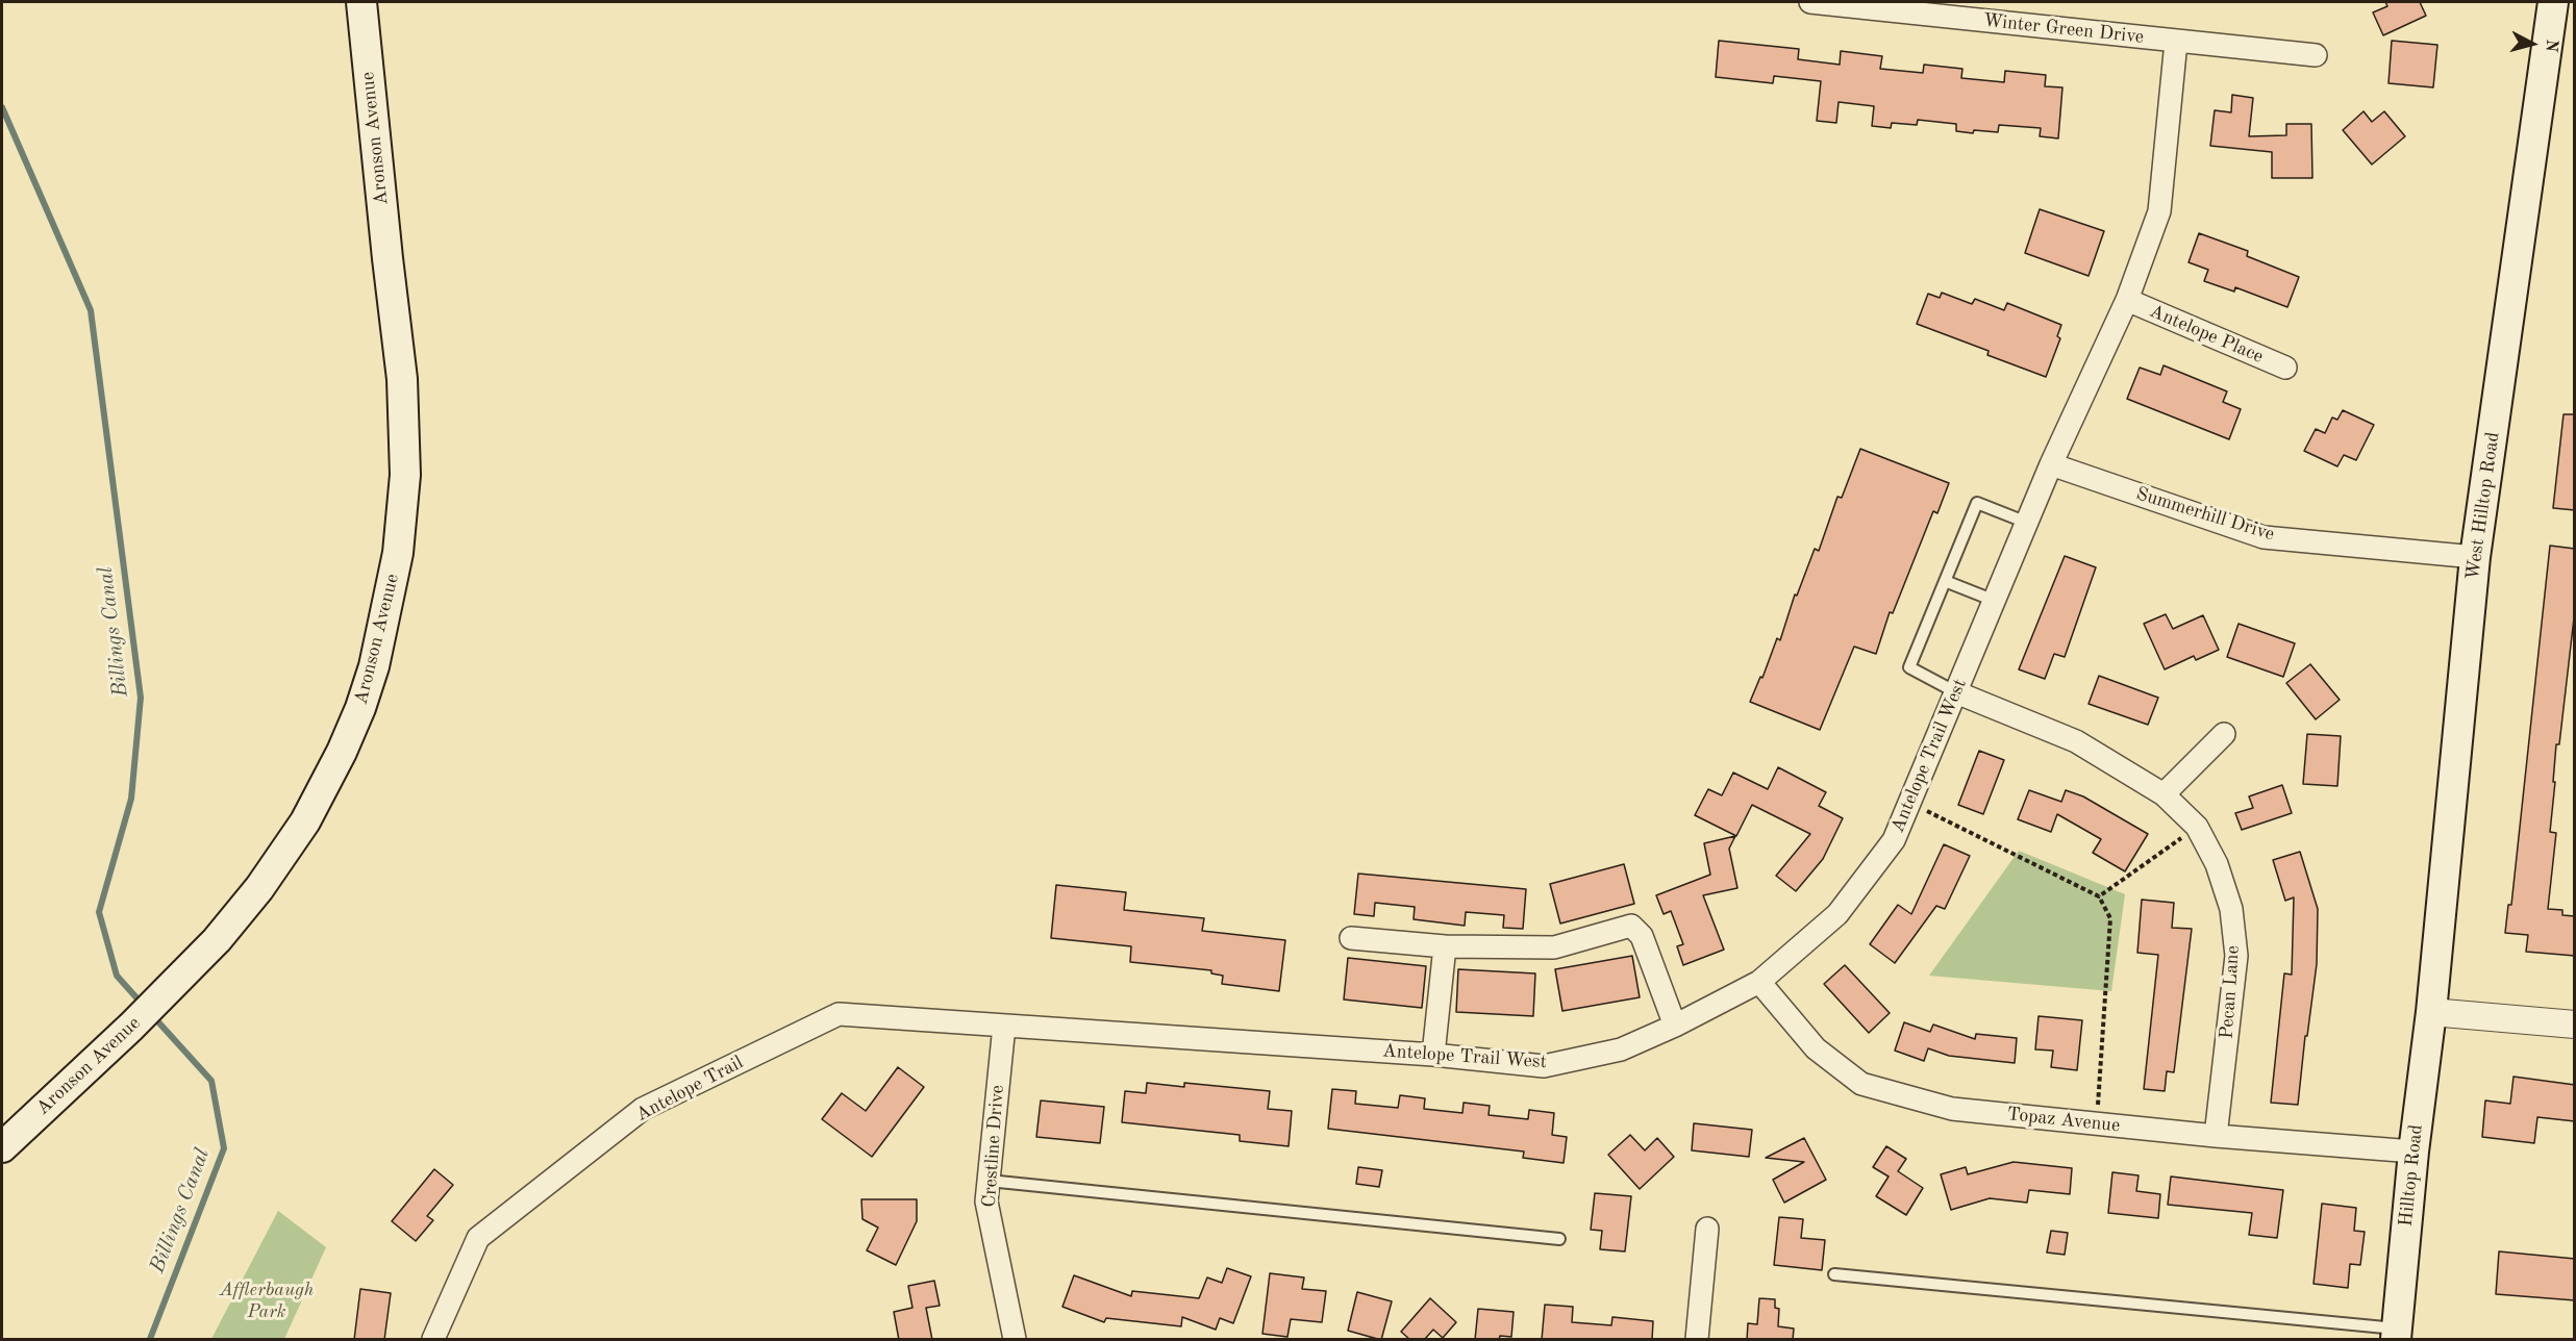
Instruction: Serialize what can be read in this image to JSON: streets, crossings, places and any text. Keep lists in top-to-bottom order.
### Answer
{
  "streets": {
    "main road": ["Aronson Avenue", "West Hilltop Road", "Hilltop Road"],
    "street": [
      "Winter Green Drive",
      "Antelope Place",
      "Summerhill Drive",
      "Antelope Trail West",
      "Pecan Lane",
      "Antelope Trail",
      "Topaz Avenue",
      "Crestline Drive"
    ]
  },
  "crossings": [
    ["Winter Green Drive", "Antelope Trail West"],
    ["Antelope Place", "Antelope Trail West"],
    ["West Hilltop Road", "Summerhill Drive"],
    ["West Hilltop Road", "Hilltop Road"],
    ["Summerhill Drive", "Antelope Trail West"],
    ["Antelope Trail West", "Pecan Lane"],
    ["Antelope Trail West", "Antelope Trail"],
    ["Antelope Trail West", "Topaz Avenue"],
    ["Antelope Trail West", "Crestline Drive"],
    ["Pecan Lane", "Topaz Avenue"],
    ["Antelope Trail", "Crestline Drive"],
    ["Topaz Avenue", "Hilltop Road"]
  ],
  "water": ["Billings Canal"],
  "parks": ["Afflerbaugh Park"],
  "north": "right"
}
